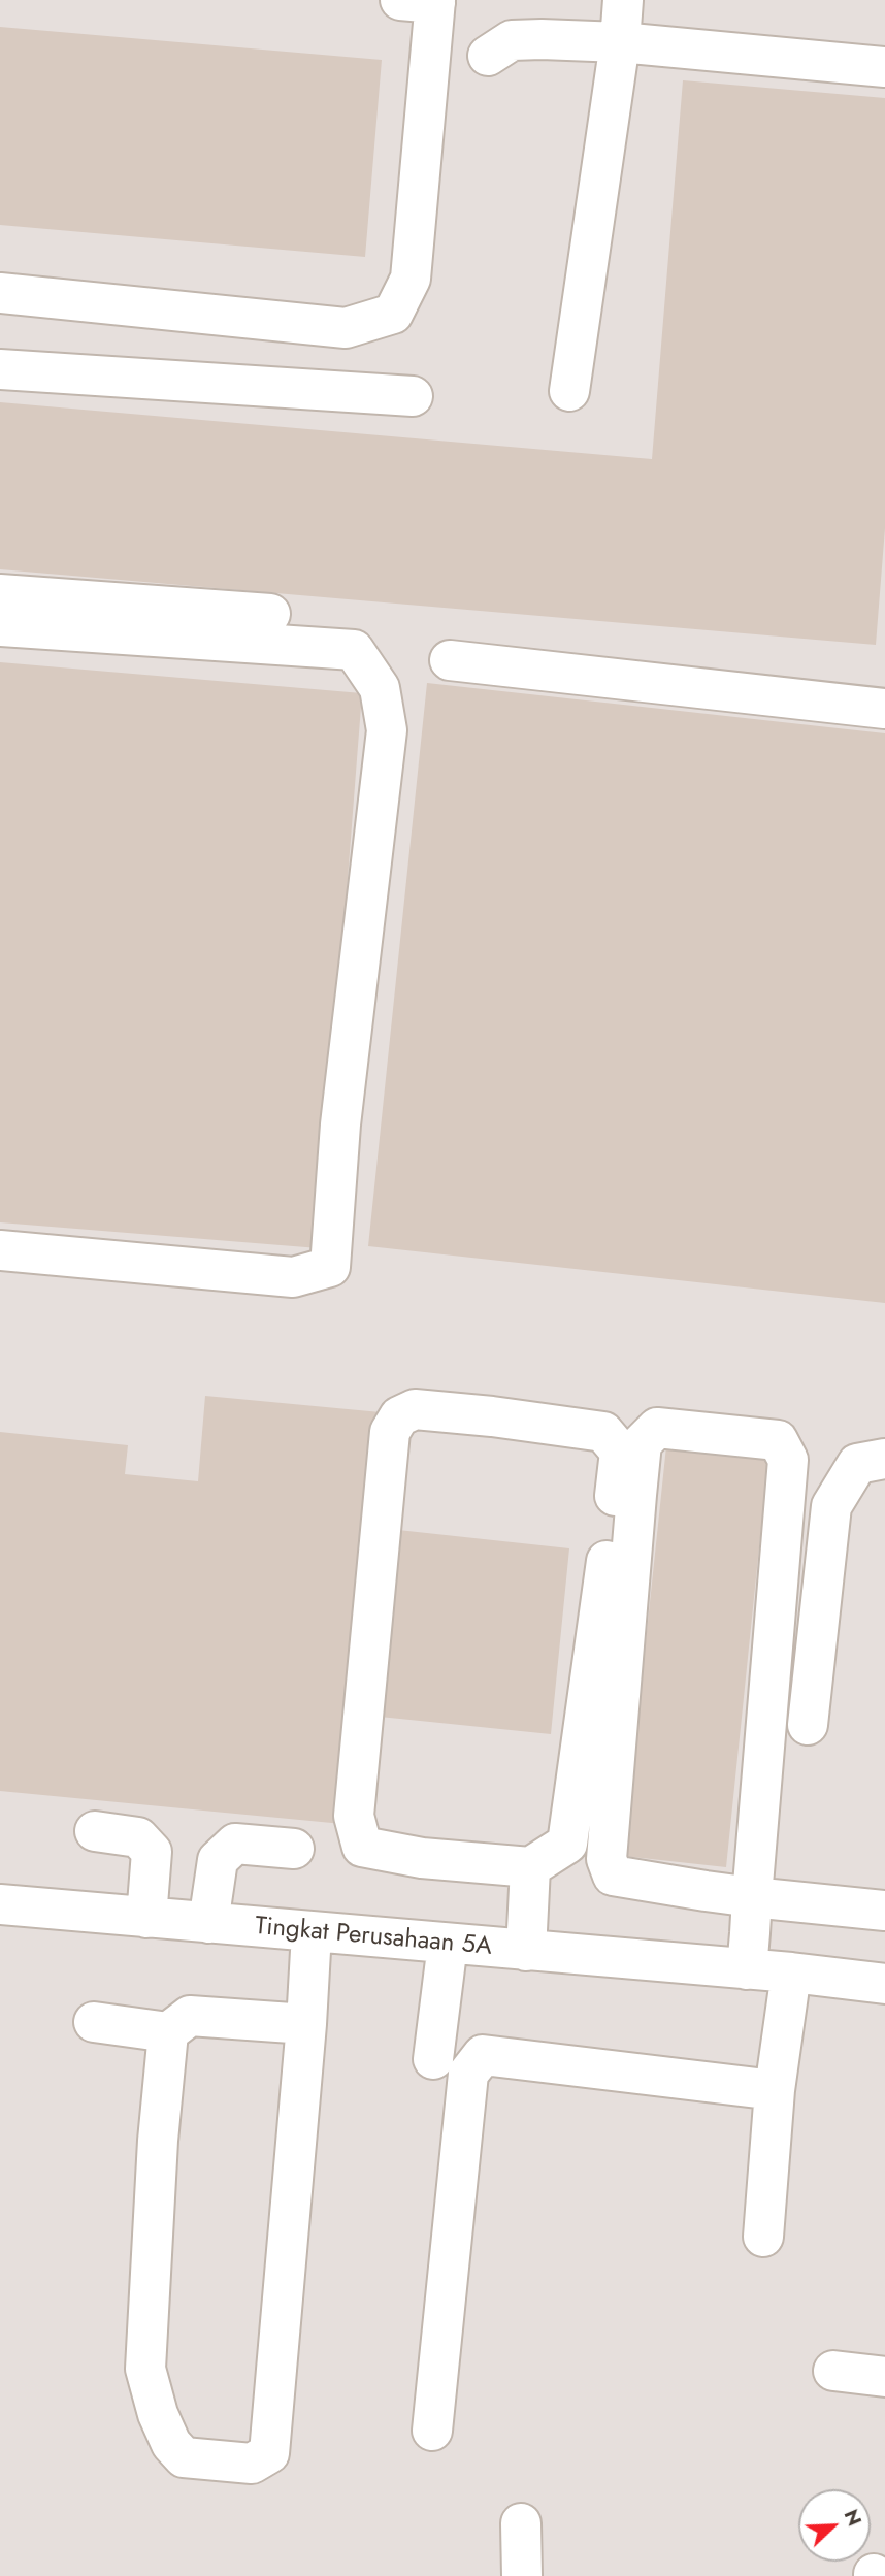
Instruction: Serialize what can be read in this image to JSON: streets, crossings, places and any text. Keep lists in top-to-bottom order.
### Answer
{
  "streets": {
    "street": ["Tingkat Perusahaan 5A"]
  },
  "north": "top right"
}
